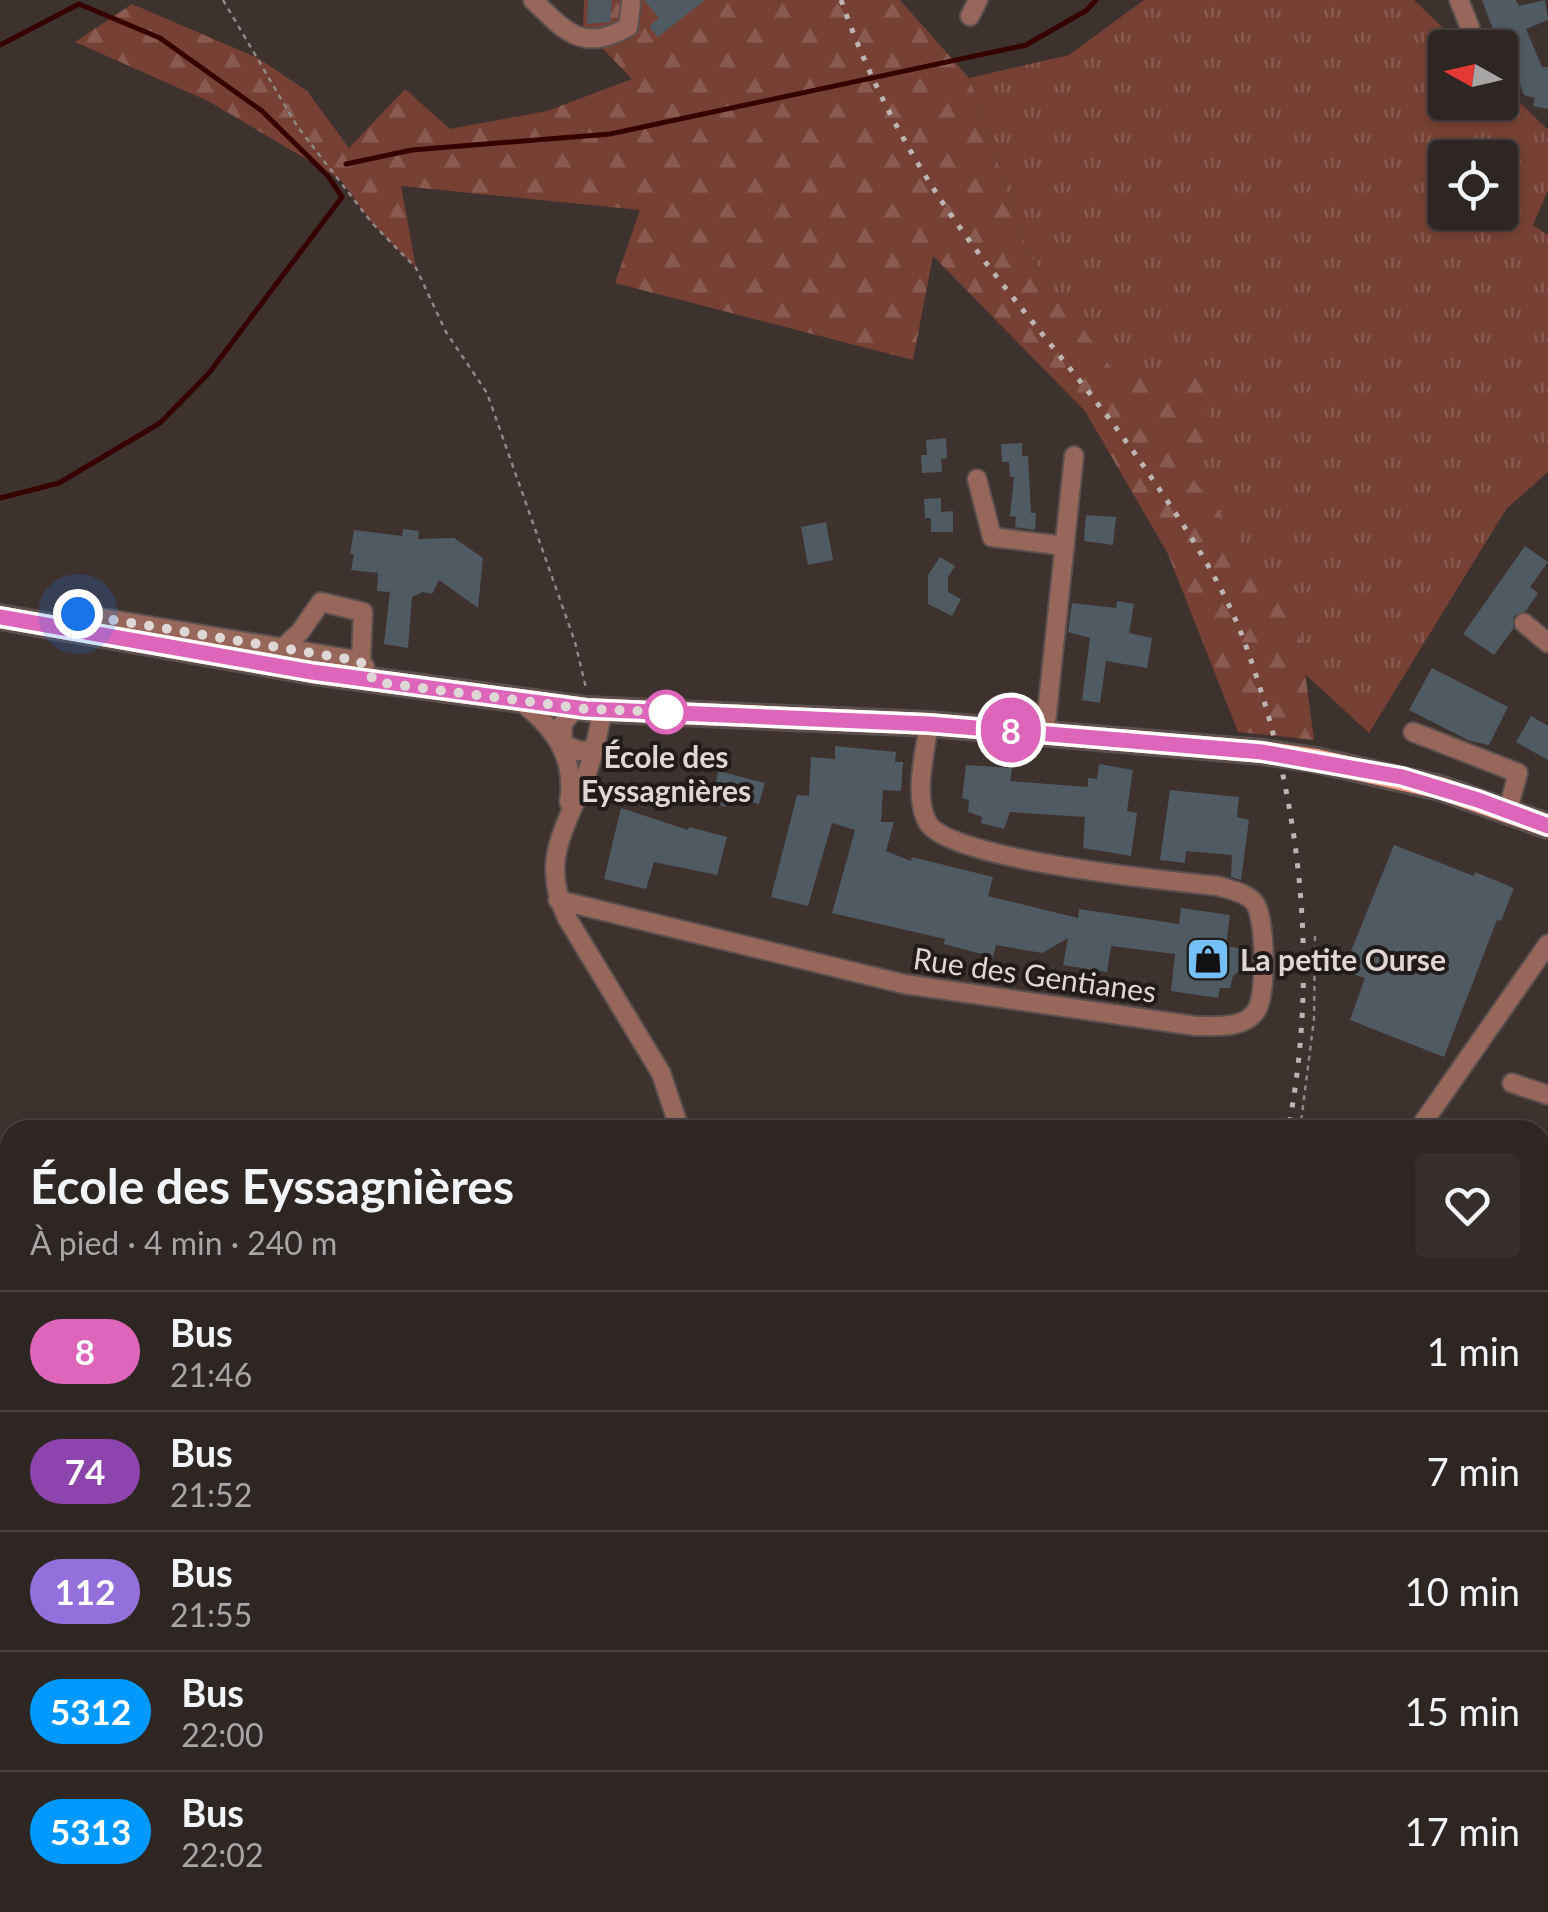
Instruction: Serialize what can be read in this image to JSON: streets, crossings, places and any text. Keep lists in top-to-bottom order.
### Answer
{
  "streets": {
    "street": ["Rue des Gentianes"]
  },
  "places": {
    "other": ["École des Eyssagnières"],
    "shop": ["La petite Ourse"]
  },
  "lines": ["bus line 8"],
  "north": "left",
  "page": {
    "on_map": "8",
    "heading": ["École des Eyssagnières", "À pied · 4 min · 240 m"],
    "list": [
      {
        "mark": "8",
        "name": "Bus",
        "note": "21:46",
        "value": "1 min"
      },
      {
        "mark": "74",
        "name": "Bus",
        "note": "21:52",
        "value": "7 min"
      },
      {
        "mark": "112",
        "name": "Bus",
        "note": "21:55",
        "value": "10 min"
      },
      {
        "mark": "5312",
        "name": "Bus",
        "note": "22:00",
        "value": "15 min"
      },
      {
        "mark": "5313",
        "name": "Bus",
        "note": "22:02",
        "value": "17 min"
      }
    ]
  }
}
